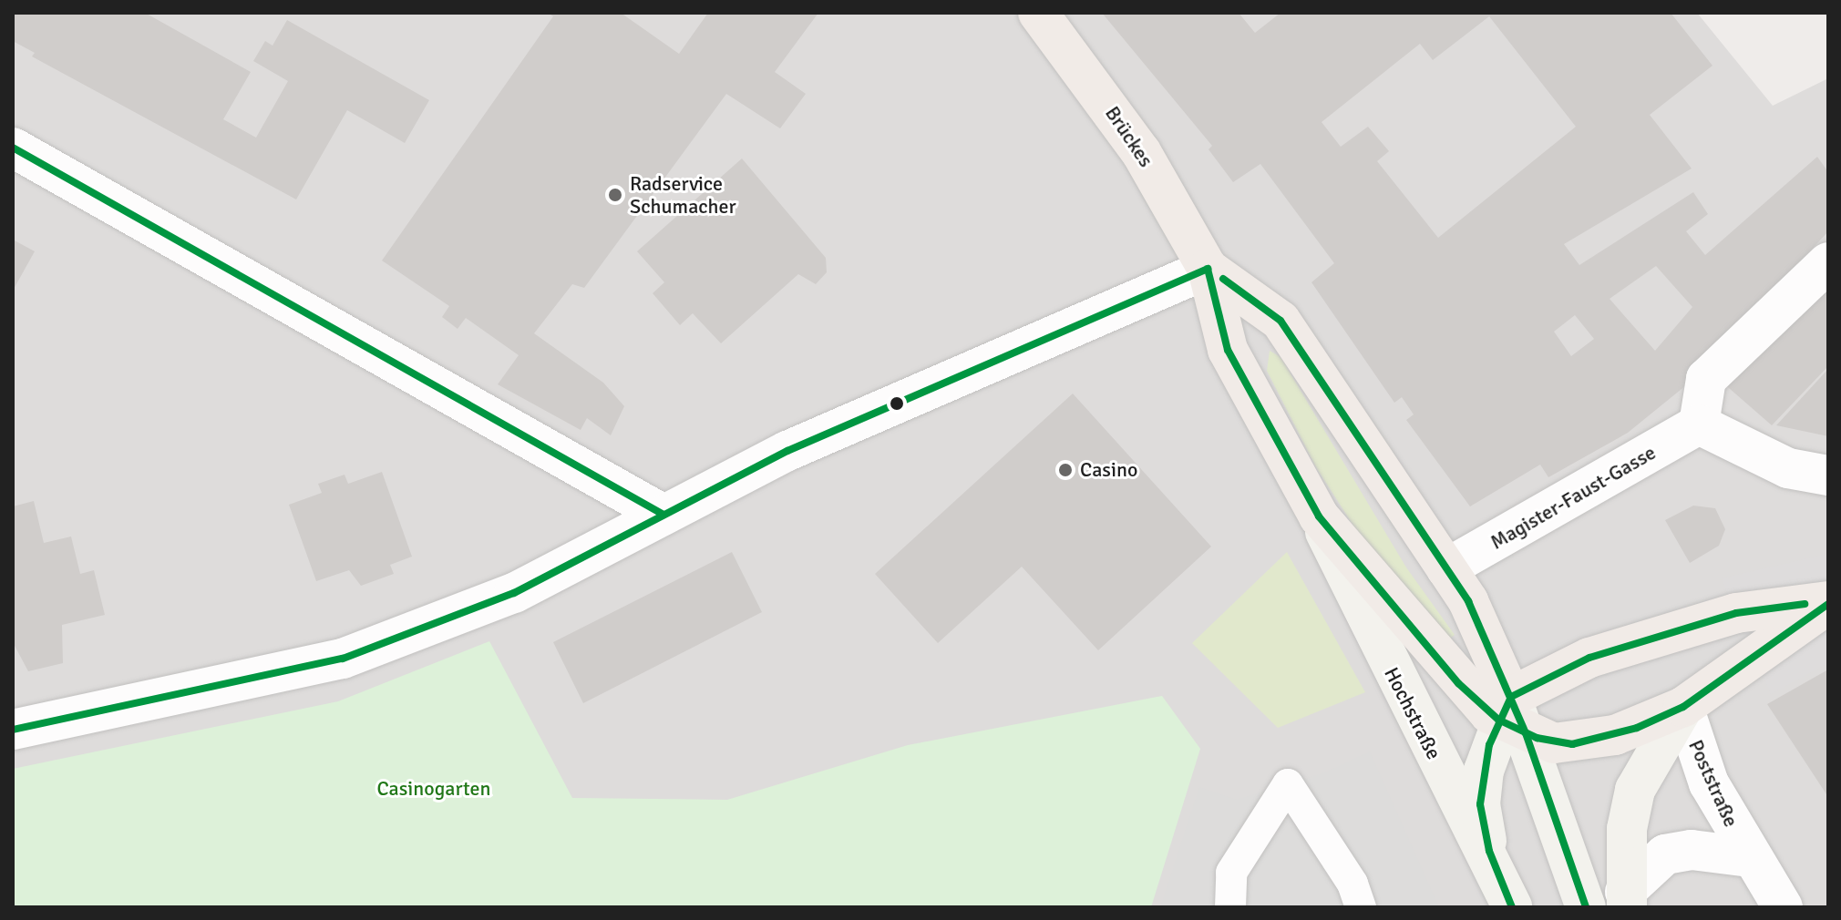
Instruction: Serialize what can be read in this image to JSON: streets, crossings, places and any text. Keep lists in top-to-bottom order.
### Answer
{
  "streets": {
    "main road": ["Brückes"],
    "street": ["Magister-Faust-Gasse", "Hochstraße", "Poststraße"]
  },
  "crossings": [
    ["Brückes", "Magister-Faust-Gasse"],
    ["Brückes", "Hochstraße"]
  ],
  "parks": ["Casinogarten"],
  "places": ["Radservice Schumacher", "Casino"]
}
